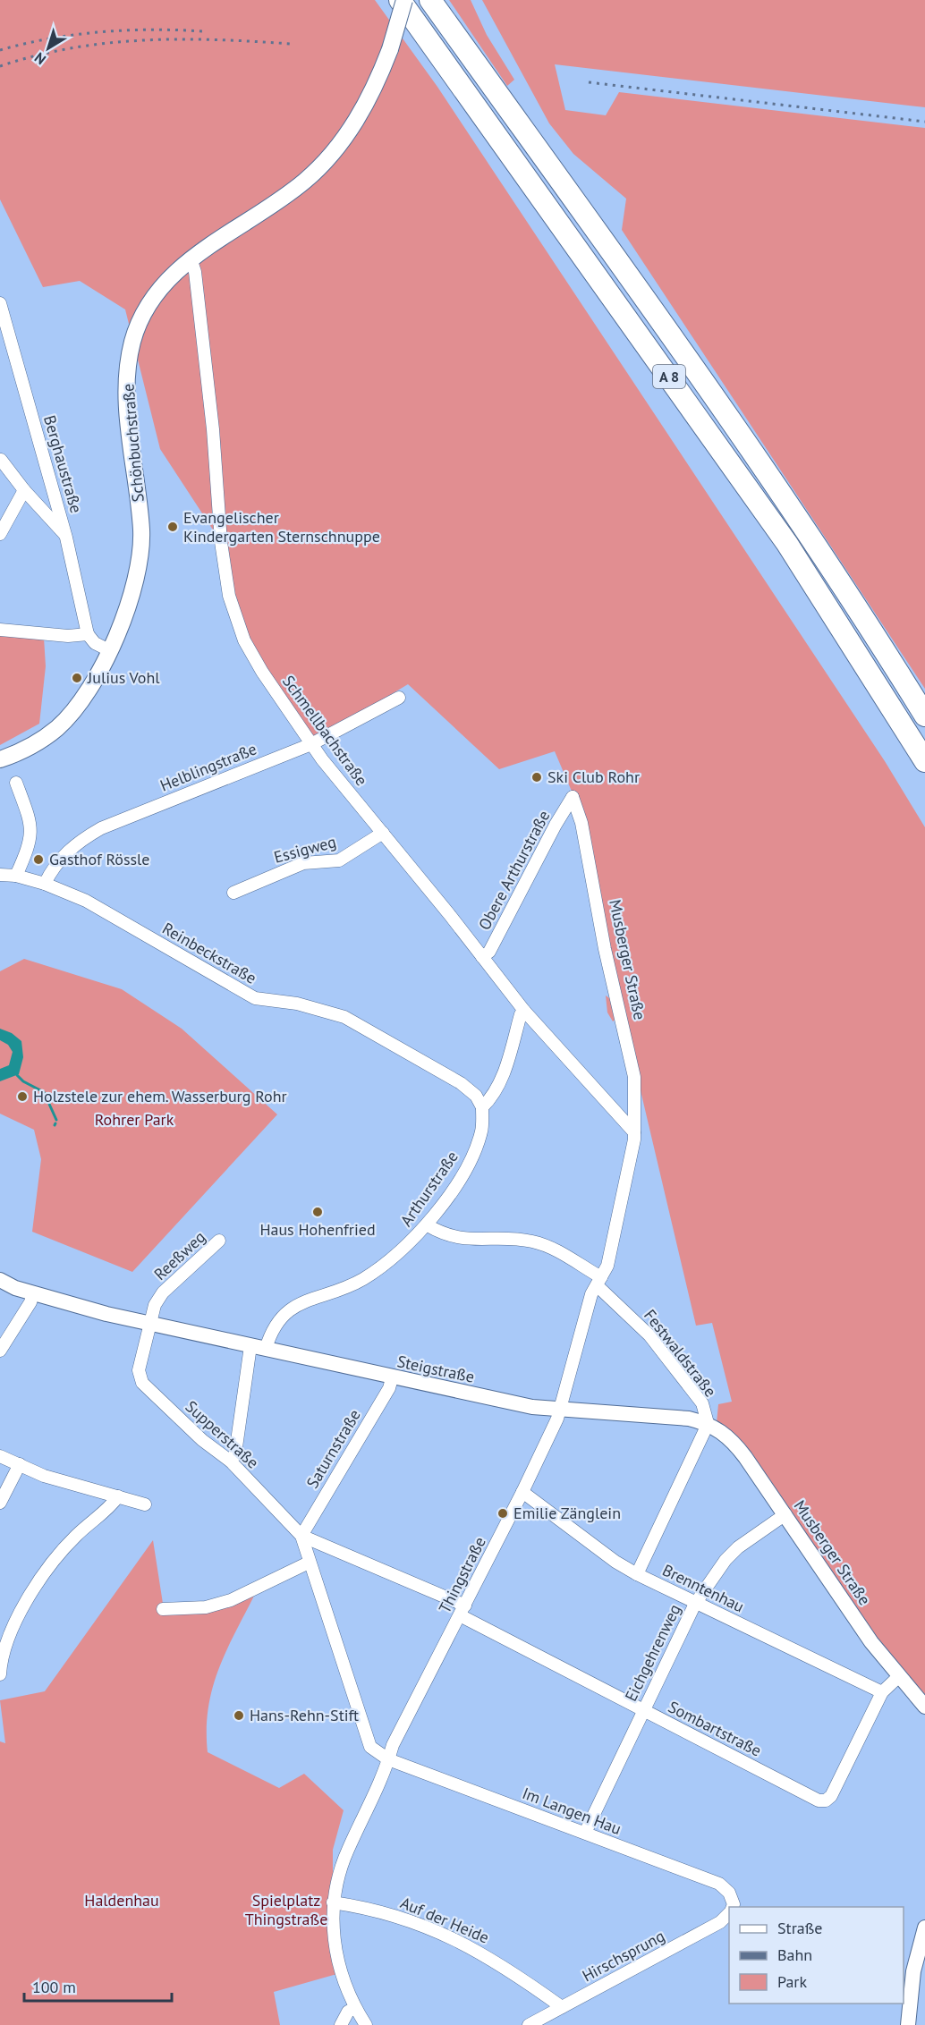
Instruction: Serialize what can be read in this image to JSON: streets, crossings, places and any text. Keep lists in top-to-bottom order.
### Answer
{
  "streets": {
    "highway": ["A 8"],
    "main road": ["Schönbuchstraße"],
    "street": [
      "Berghaustraße",
      "Schmellbachstraße",
      "Helblingstraße",
      "Essigweg",
      "Obere Arthurstraße",
      "Reinbeckstraße",
      "Musberger Straße",
      "Arthurstraße",
      "Reeßweg",
      "Festwaldstraße",
      "Steigstraße",
      "Supperstraße",
      "Saturnstraße",
      "Thingstraße",
      "Brenntenhau",
      "Eichgehrenweg",
      "Sombartstraße",
      "Im Langen Hau",
      "Auf der Heide",
      "Hirschsprung"
    ]
  },
  "crossings": [
    ["Schönbuchstraße", "Schmellbachstraße"],
    ["Schmellbachstraße", "Helblingstraße"],
    ["Schmellbachstraße", "Essigweg"],
    ["Schmellbachstraße", "Obere Arthurstraße"],
    ["Schmellbachstraße", "Musberger Straße"],
    ["Schmellbachstraße", "Thingstraße"],
    ["Helblingstraße", "Reinbeckstraße"],
    ["Obere Arthurstraße", "Musberger Straße"],
    ["Reinbeckstraße", "Arthurstraße"],
    ["Musberger Straße", "Festwaldstraße"],
    ["Musberger Straße", "Steigstraße"],
    ["Musberger Straße", "Thingstraße"],
    ["Musberger Straße", "Eichgehrenweg"],
    ["Musberger Straße", "Sombartstraße"],
    ["Arthurstraße", "Festwaldstraße"],
    ["Arthurstraße", "Steigstraße"],
    ["Reeßweg", "Steigstraße"],
    ["Reeßweg", "Supperstraße"],
    ["Festwaldstraße", "Steigstraße"],
    ["Festwaldstraße", "Thingstraße"],
    ["Steigstraße", "Supperstraße"],
    ["Steigstraße", "Saturnstraße"],
    ["Steigstraße", "Thingstraße"],
    ["Supperstraße", "Saturnstraße"],
    ["Supperstraße", "Thingstraße"],
    ["Supperstraße", "Sombartstraße"],
    ["Supperstraße", "Im Langen Hau"],
    ["Saturnstraße", "Sombartstraße"],
    ["Thingstraße", "Brenntenhau"],
    ["Thingstraße", "Sombartstraße"],
    ["Thingstraße", "Im Langen Hau"],
    ["Thingstraße", "Auf der Heide"],
    ["Brenntenhau", "Eichgehrenweg"],
    ["Brenntenhau", "Sombartstraße"],
    ["Eichgehrenweg", "Sombartstraße"],
    ["Eichgehrenweg", "Im Langen Hau"],
    ["Auf der Heide", "Hirschsprung"]
  ],
  "parks": ["Rohrer Park", "Haldenhau", "Spielplatz Thingstraße"],
  "places": [
    "Evangelischer Kindergarten Sternschnuppe",
    "Julius Vohl",
    "Ski Club Rohr",
    "Gasthof Rössle",
    "Holzstele zur ehem. Wasserburg Rohr",
    "Haus Hohenfried",
    "Emilie Zänglein",
    "Hans-Rehn-Stift"
  ],
  "legend": ["Straße", "Bahn", "Park"],
  "scale_bar": "100 m",
  "north": "bottom left"
}
